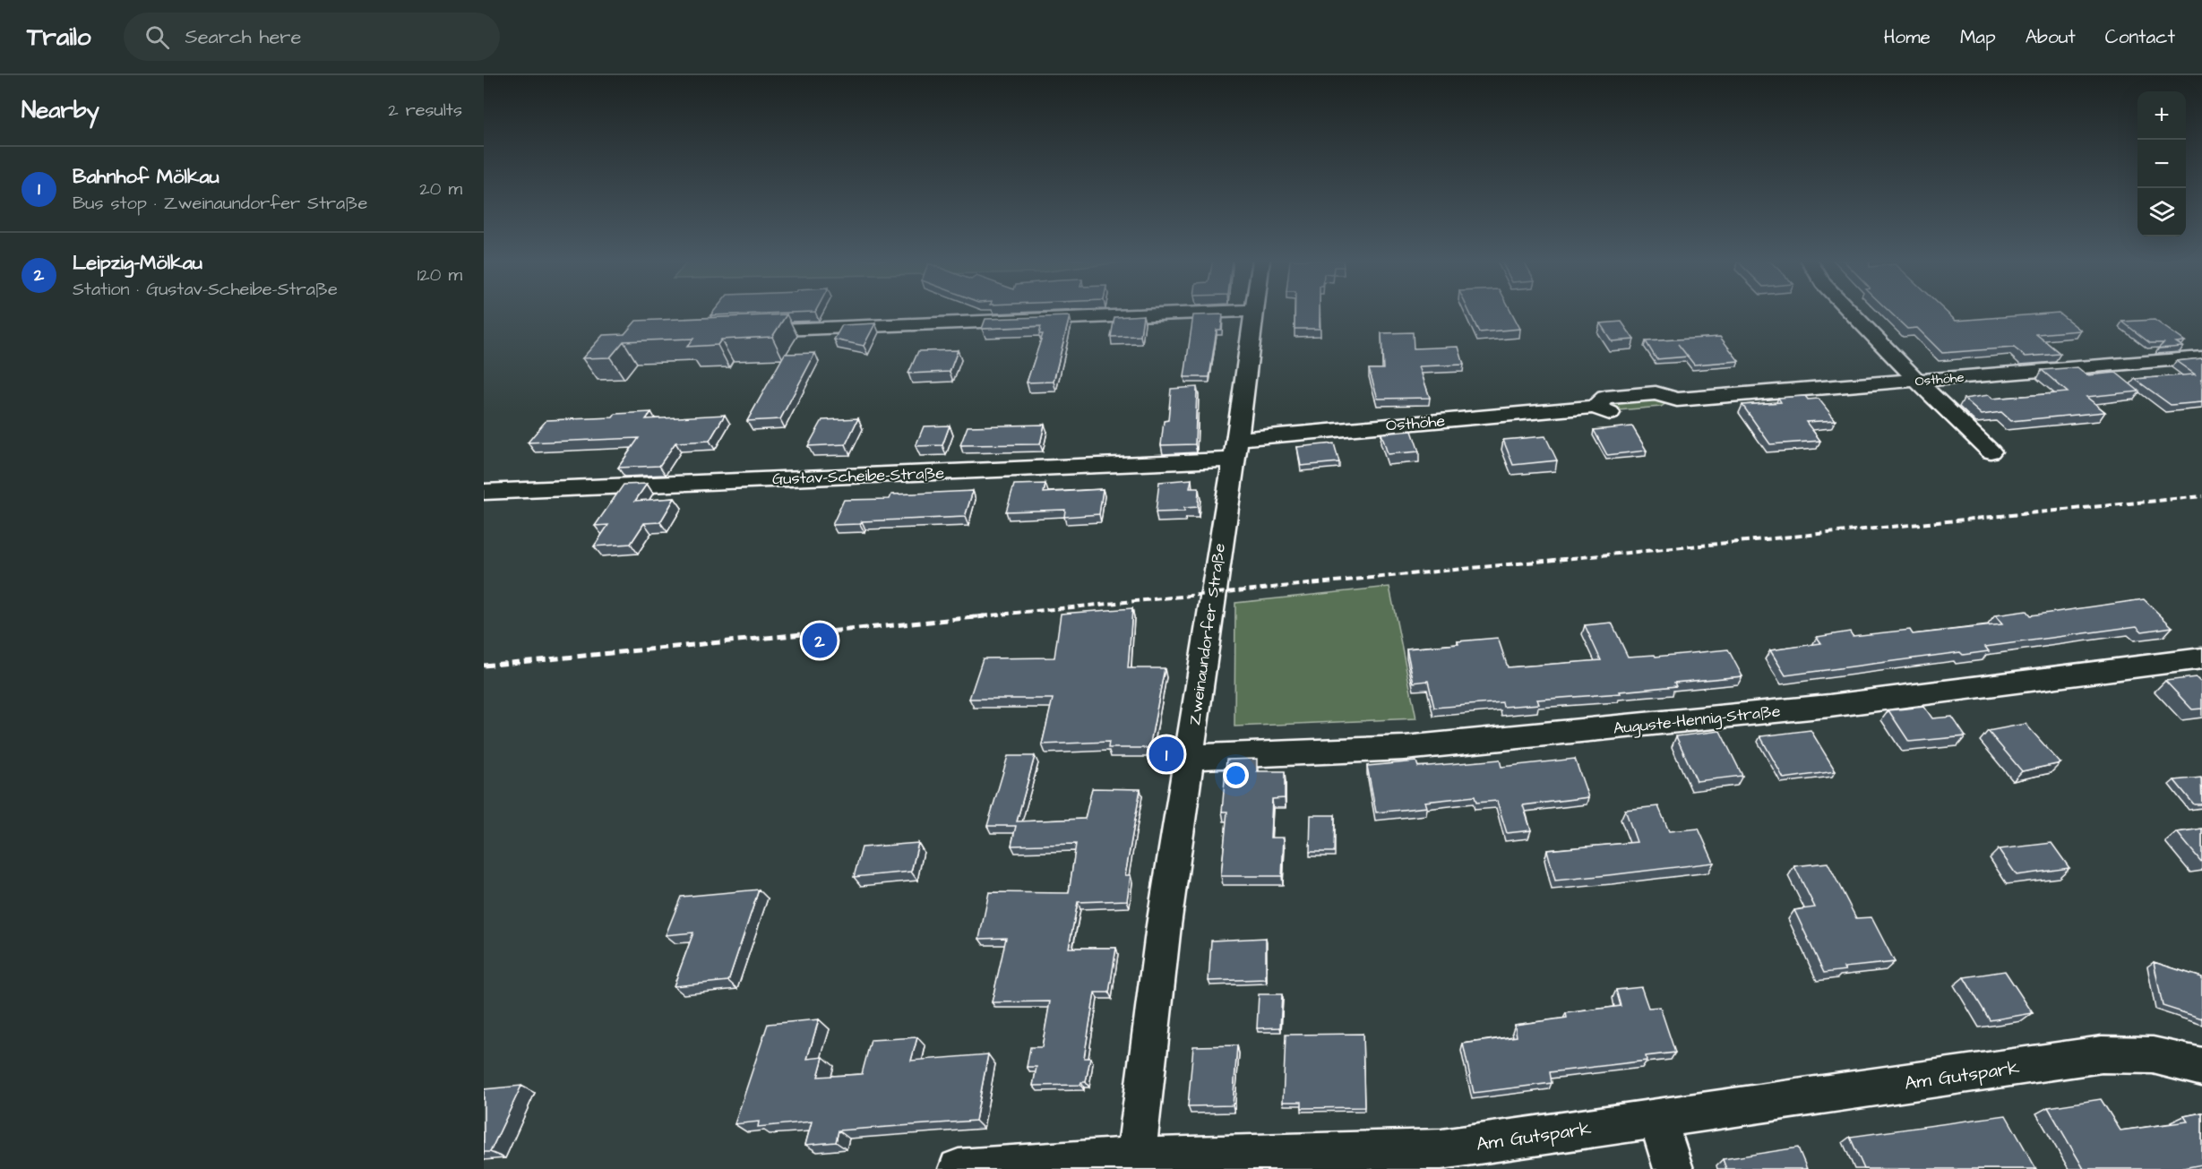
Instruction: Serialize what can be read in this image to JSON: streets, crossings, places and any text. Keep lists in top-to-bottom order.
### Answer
{
  "streets": {
    "street": [
      "Osthöhe",
      "Gustav-Scheibe-Straße",
      "Zweinaundorfer Straße",
      "Auguste-Hennig-Straße",
      "Am Gutspark"
    ]
  },
  "crossings": [
    ["Osthöhe", "Gustav-Scheibe-Straße"],
    ["Osthöhe", "Zweinaundorfer Straße"],
    ["Gustav-Scheibe-Straße", "Zweinaundorfer Straße"],
    ["Zweinaundorfer Straße", "Auguste-Hennig-Straße"],
    ["Zweinaundorfer Straße", "Am Gutspark"]
  ],
  "page": {
    "header": "Trailo",
    "search": "Search here",
    "nav": [
      "Home",
      "Map",
      "About",
      "Contact"
    ],
    "heading": ["Nearby", "2 results"],
    "map_buttons": ["+", "−"],
    "list": [
      {
        "mark": "1",
        "name": "Bahnhof Mölkau",
        "note": "Bus stop · Zweinaundorfer Straße",
        "value": "20 m"
      },
      {
        "mark": "2",
        "name": "Leipzig-Mölkau",
        "note": "Station · Gustav-Scheibe-Straße",
        "value": "120 m"
      }
    ],
    "pins": ["2", "1"]
  }
}
